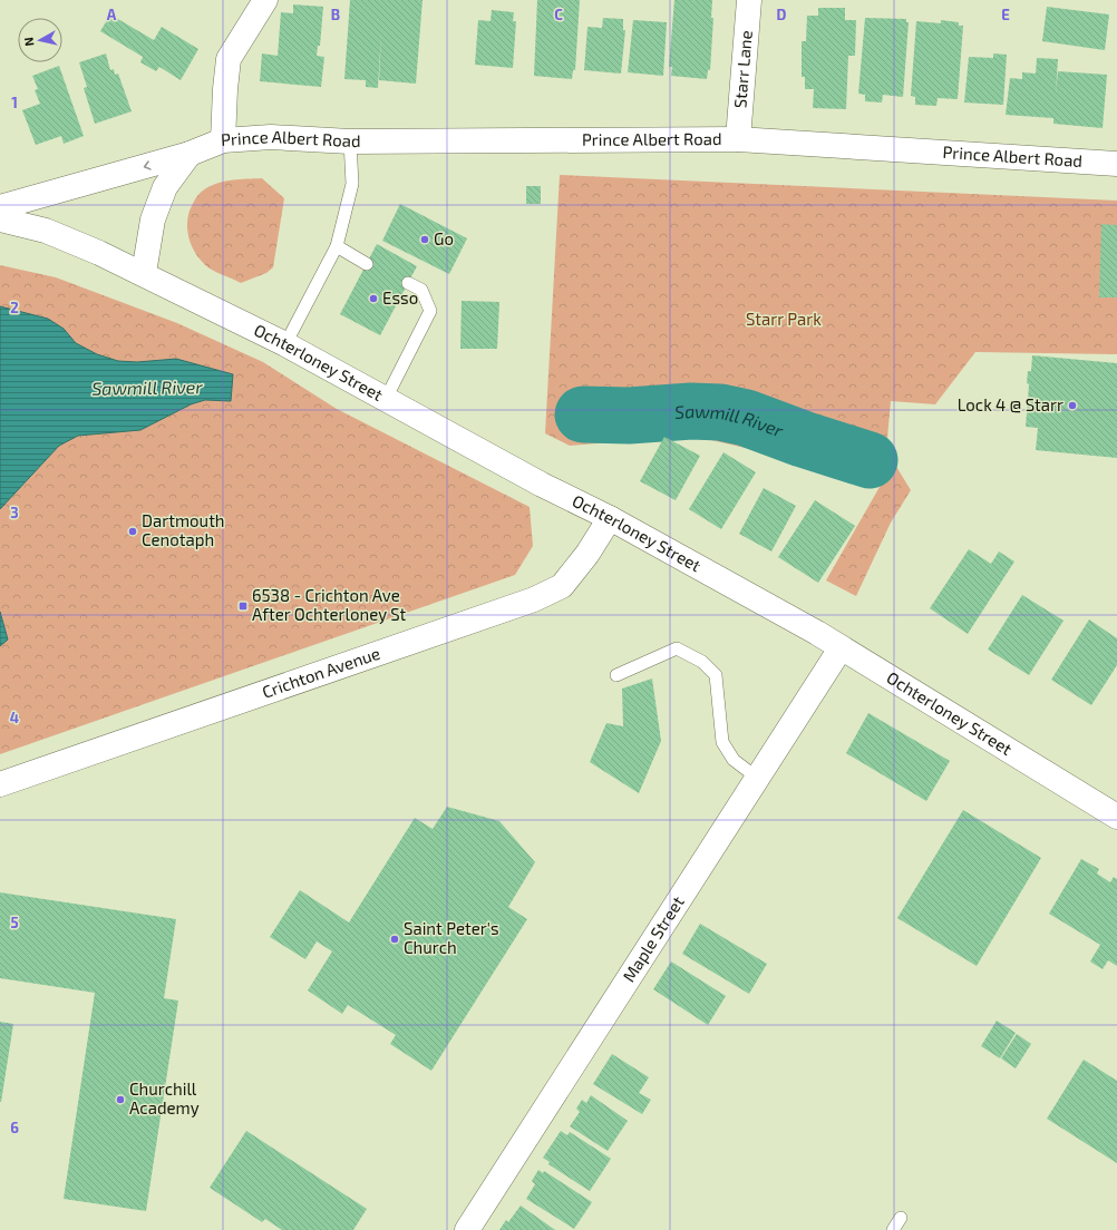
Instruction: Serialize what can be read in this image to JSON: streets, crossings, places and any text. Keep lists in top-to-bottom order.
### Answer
{
  "streets": {
    "main road": [
      "Starr Lane",
      "Prince Albert Road",
      "Ochterloney Street",
      "Crichton Avenue",
      "Maple Street"
    ]
  },
  "crossings": [
    ["Starr Lane", "Prince Albert Road"],
    ["Ochterloney Street", "Crichton Avenue"],
    ["Ochterloney Street", "Maple Street"]
  ],
  "water": ["Sawmill River"],
  "parks": ["Starr Park"],
  "places": {
    "other": [
      "Go",
      "Esso",
      "Lock 4 @ Starr",
      "Dartmouth Cenotaph",
      "Saint Peter's Church",
      "Churchill Academy"
    ],
    "transit": ["6538 - Crichton Ave After Ochterloney St"]
  },
  "north": "left",
  "grid": {
    "columns": [
      "A",
      "B",
      "C",
      "D",
      "E"
    ],
    "rows": [
      "1",
      "2",
      "3",
      "4",
      "5",
      "6"
    ]
  }
}
